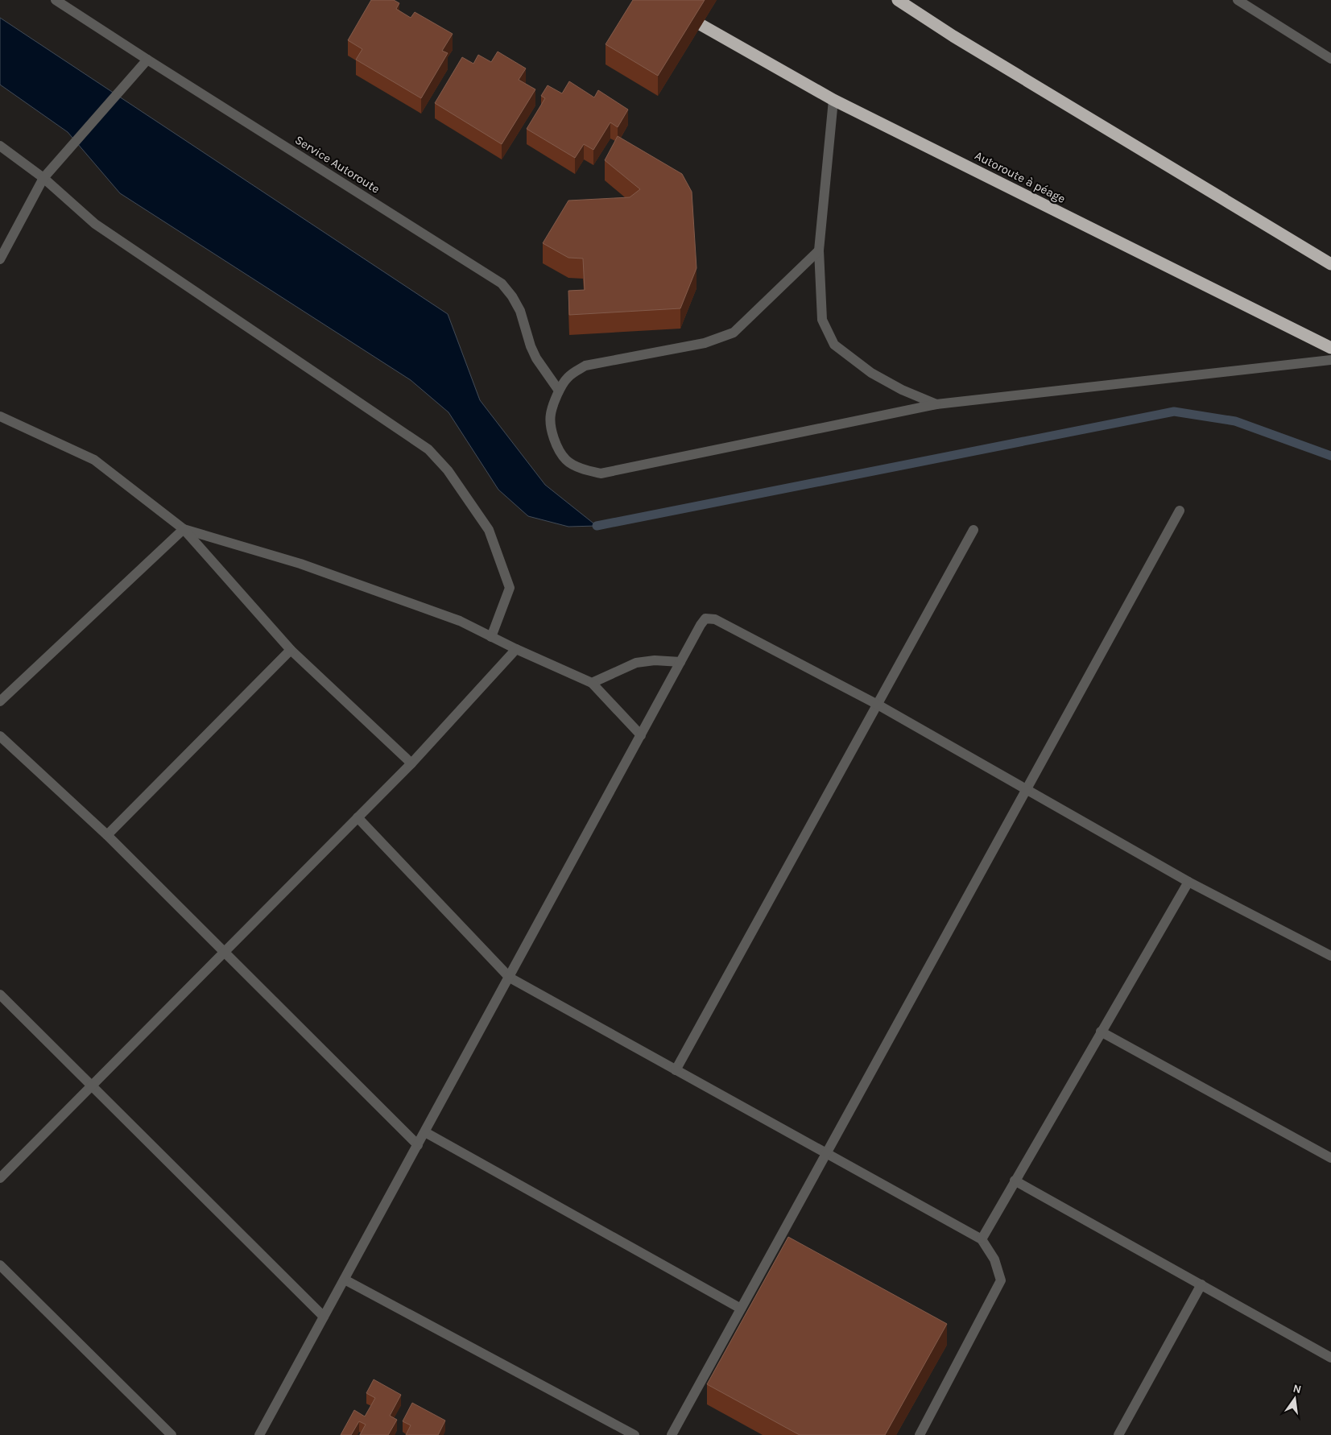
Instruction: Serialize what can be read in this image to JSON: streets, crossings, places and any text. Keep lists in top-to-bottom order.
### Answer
{
  "streets": {
    "highway": ["Autoroute à péage"],
    "street": ["Service Autoroute"]
  },
  "north": "top"
}
